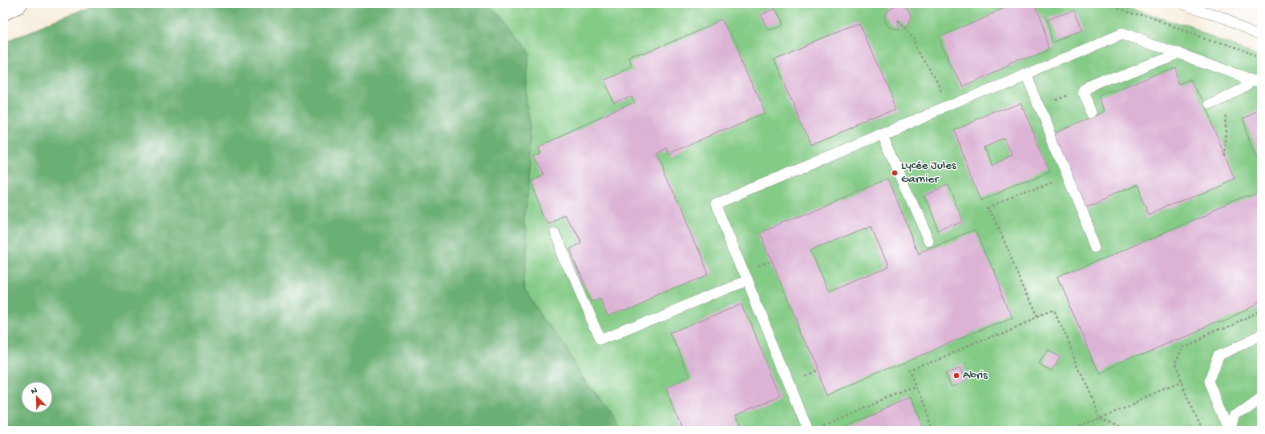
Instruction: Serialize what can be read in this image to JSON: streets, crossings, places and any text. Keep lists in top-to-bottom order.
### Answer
{
  "places": ["Lycée Jules Garnier", "Abris"],
  "north": "top left"
}
